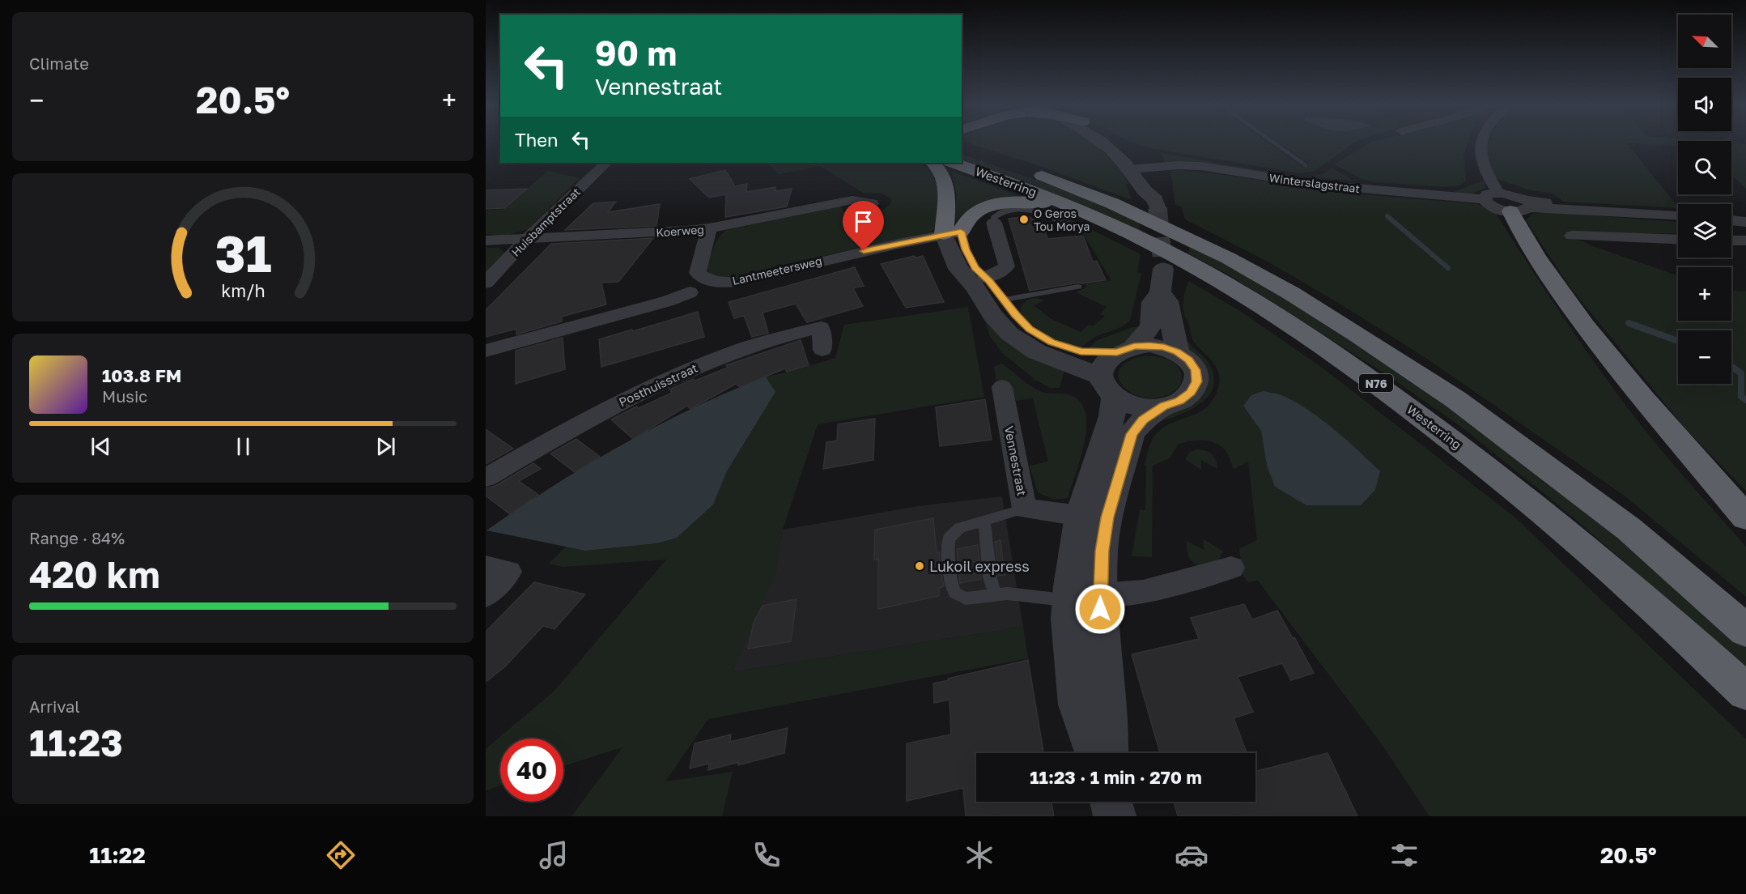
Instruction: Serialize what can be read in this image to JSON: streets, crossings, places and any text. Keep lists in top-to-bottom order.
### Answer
{
  "streets": {
    "highway": ["Westerring", "N76"],
    "street": [
      "Winterslagstraat",
      "Huisbamptstraat",
      "Koerweg",
      "Lantmeetersweg",
      "Posthuisstraat",
      "Vennestraat"
    ]
  },
  "crossings": [
    ["Huisbamptstraat", "Koerweg"],
    ["Koerweg", "Lantmeetersweg"]
  ],
  "places": ["O Geros Tou Morya", "Lukoil express"],
  "north": "top left",
  "page": {
    "tile": [
      "Climate",
      ["Range · 84%", "420 km"],
      ["Arrival", "11:23"]
    ],
    "map_buttons": ["+", "−"],
    "turn": ["90 m", "Vennestraat"],
    "heat": ["−", "20.5°", "+"],
    "then": "Then",
    "song": ["103.8 FM", "Music"],
    "limit": "40",
    "trip": "11:23 · 1 min · 270 m",
    "tabs": ["11:22", "20.5°"],
    "gauge": ["31", "km/h"]
  }
}
